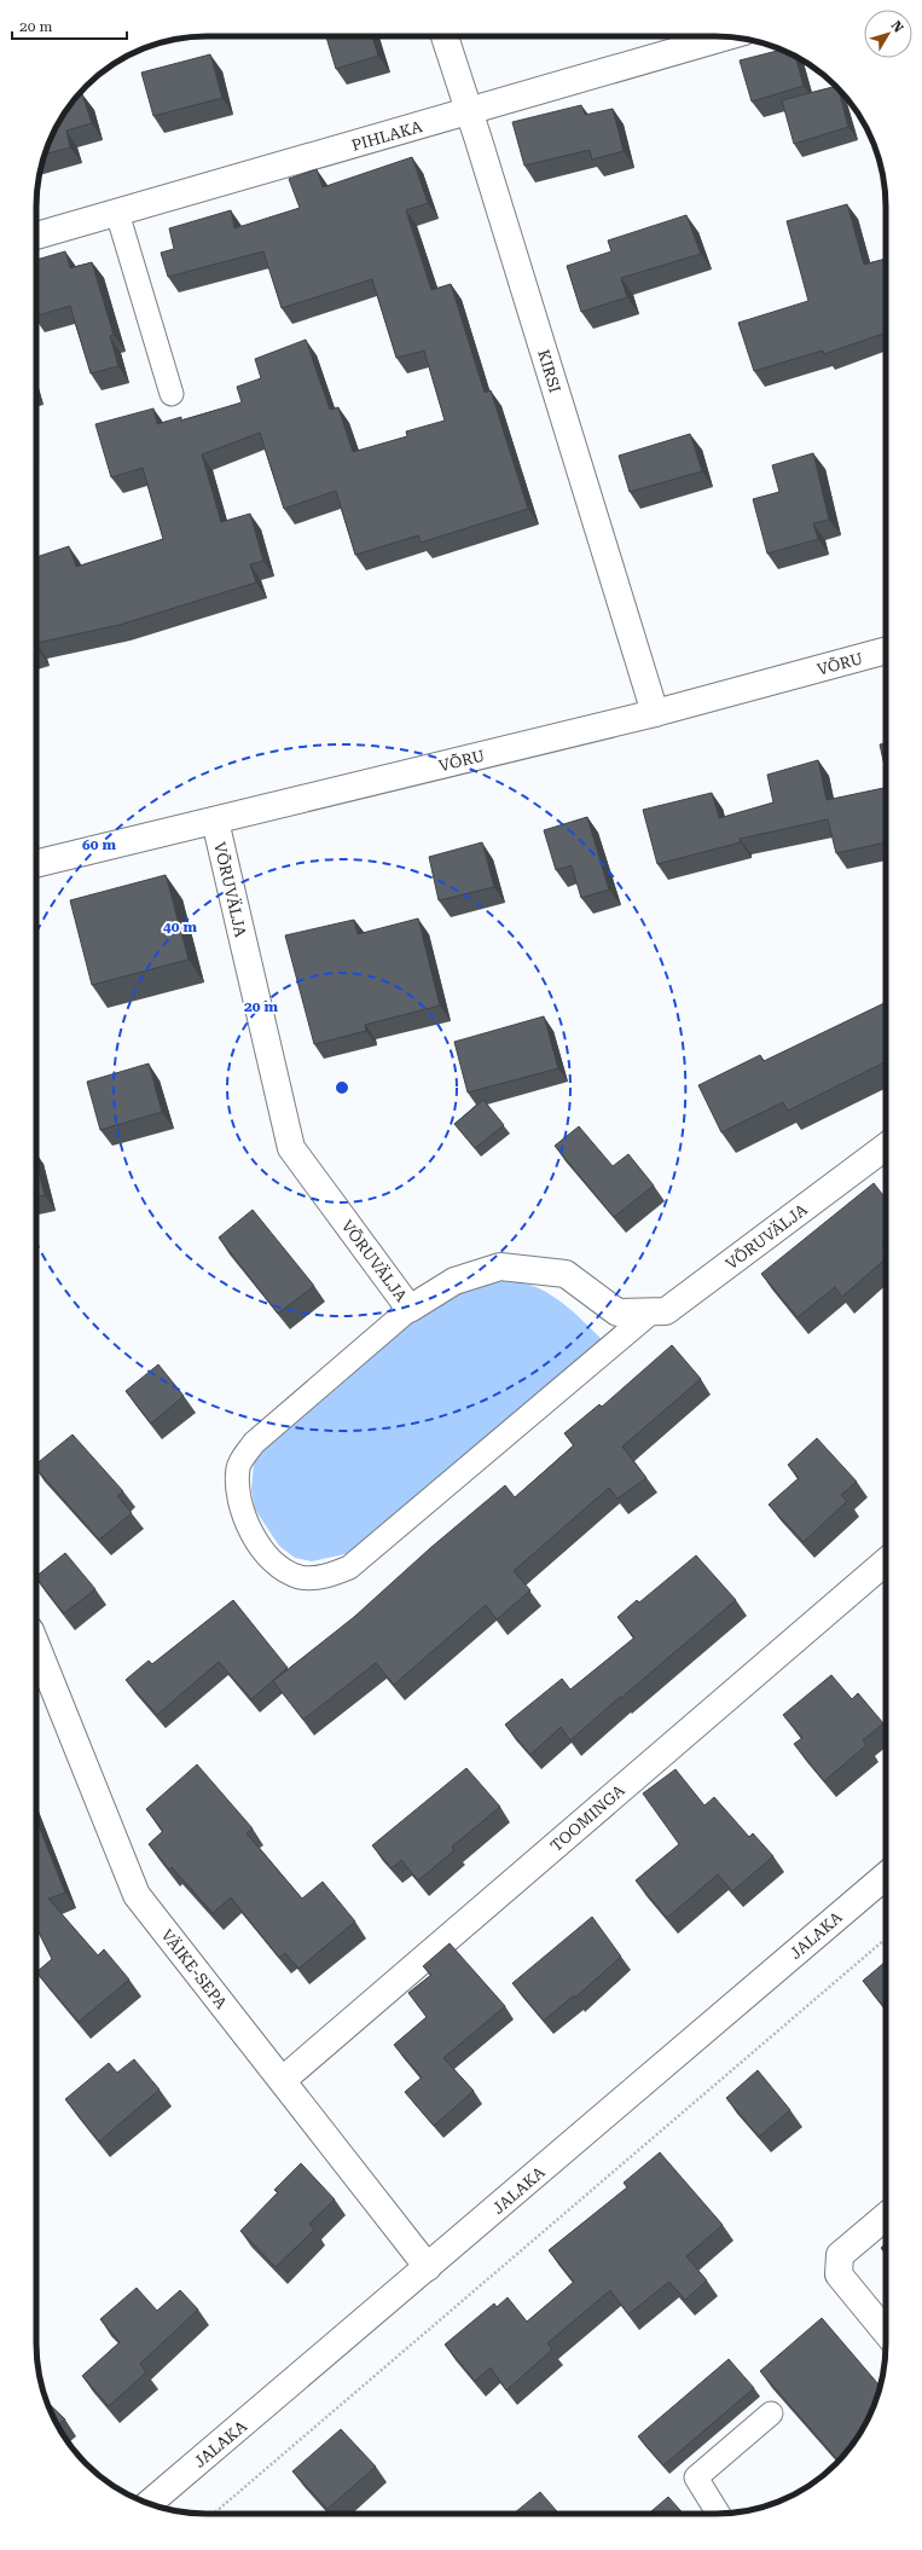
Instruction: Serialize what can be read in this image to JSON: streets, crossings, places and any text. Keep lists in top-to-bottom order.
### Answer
{
  "streets": {
    "street": [
      "PIHLAKA",
      "KIRSI",
      "VÕRU",
      "VÕRUVÄLJA",
      "TOOMINGA",
      "JALAKA",
      "VÄIKE-SEPA"
    ]
  },
  "crossings": [
    ["PIHLAKA", "KIRSI"],
    ["KIRSI", "VÕRU"],
    ["VÕRU", "VÕRUVÄLJA"],
    ["TOOMINGA", "VÄIKE-SEPA"],
    ["JALAKA", "VÄIKE-SEPA"]
  ],
  "scale_bar": "20 m",
  "north": "top right",
  "rings": ["60 m", "40 m", "20 m"]
}
